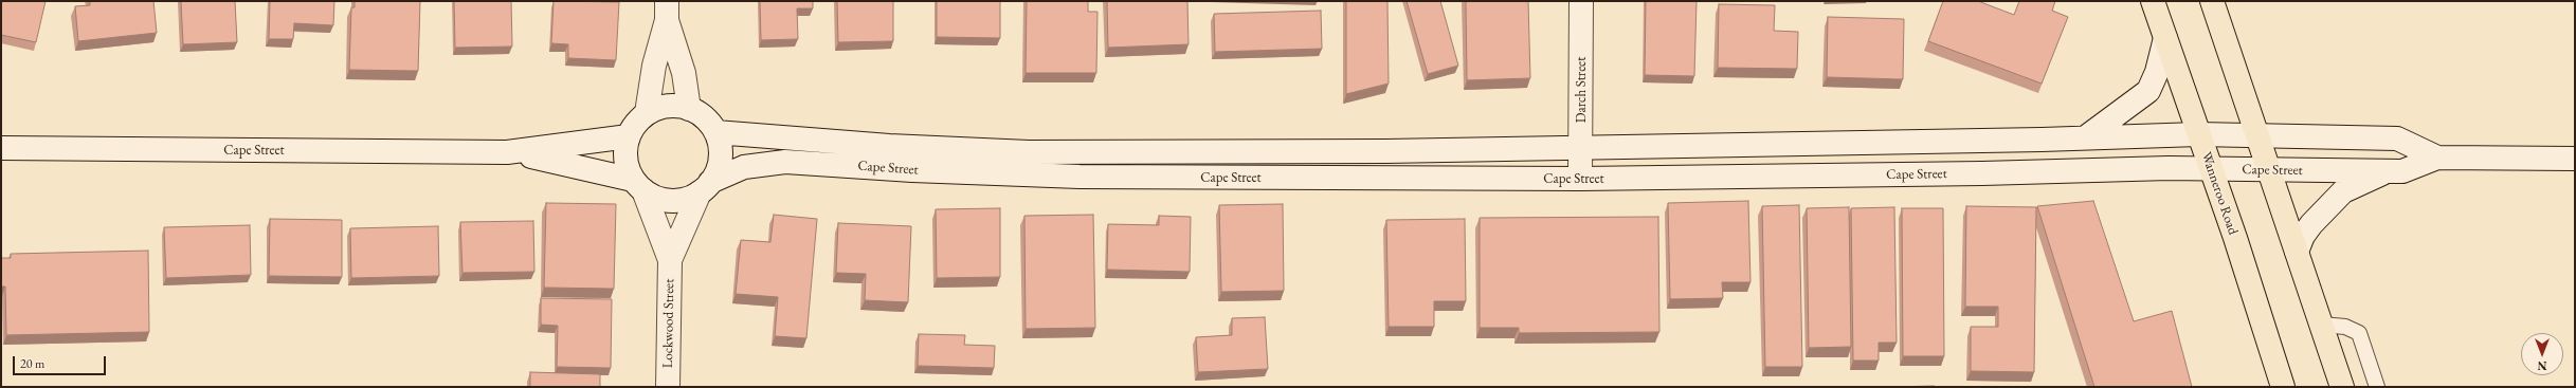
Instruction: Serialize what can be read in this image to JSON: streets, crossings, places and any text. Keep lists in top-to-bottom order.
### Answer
{
  "streets": {
    "highway": ["Wanneroo Road"],
    "street": ["Darch Street", "Cape Street", "Lockwood Street"]
  },
  "crossings": [
    ["Darch Street", "Cape Street"],
    ["Cape Street", "Wanneroo Road"],
    ["Cape Street", "Lockwood Street"]
  ],
  "scale_bar": "20 m",
  "north": "bottom"
}
